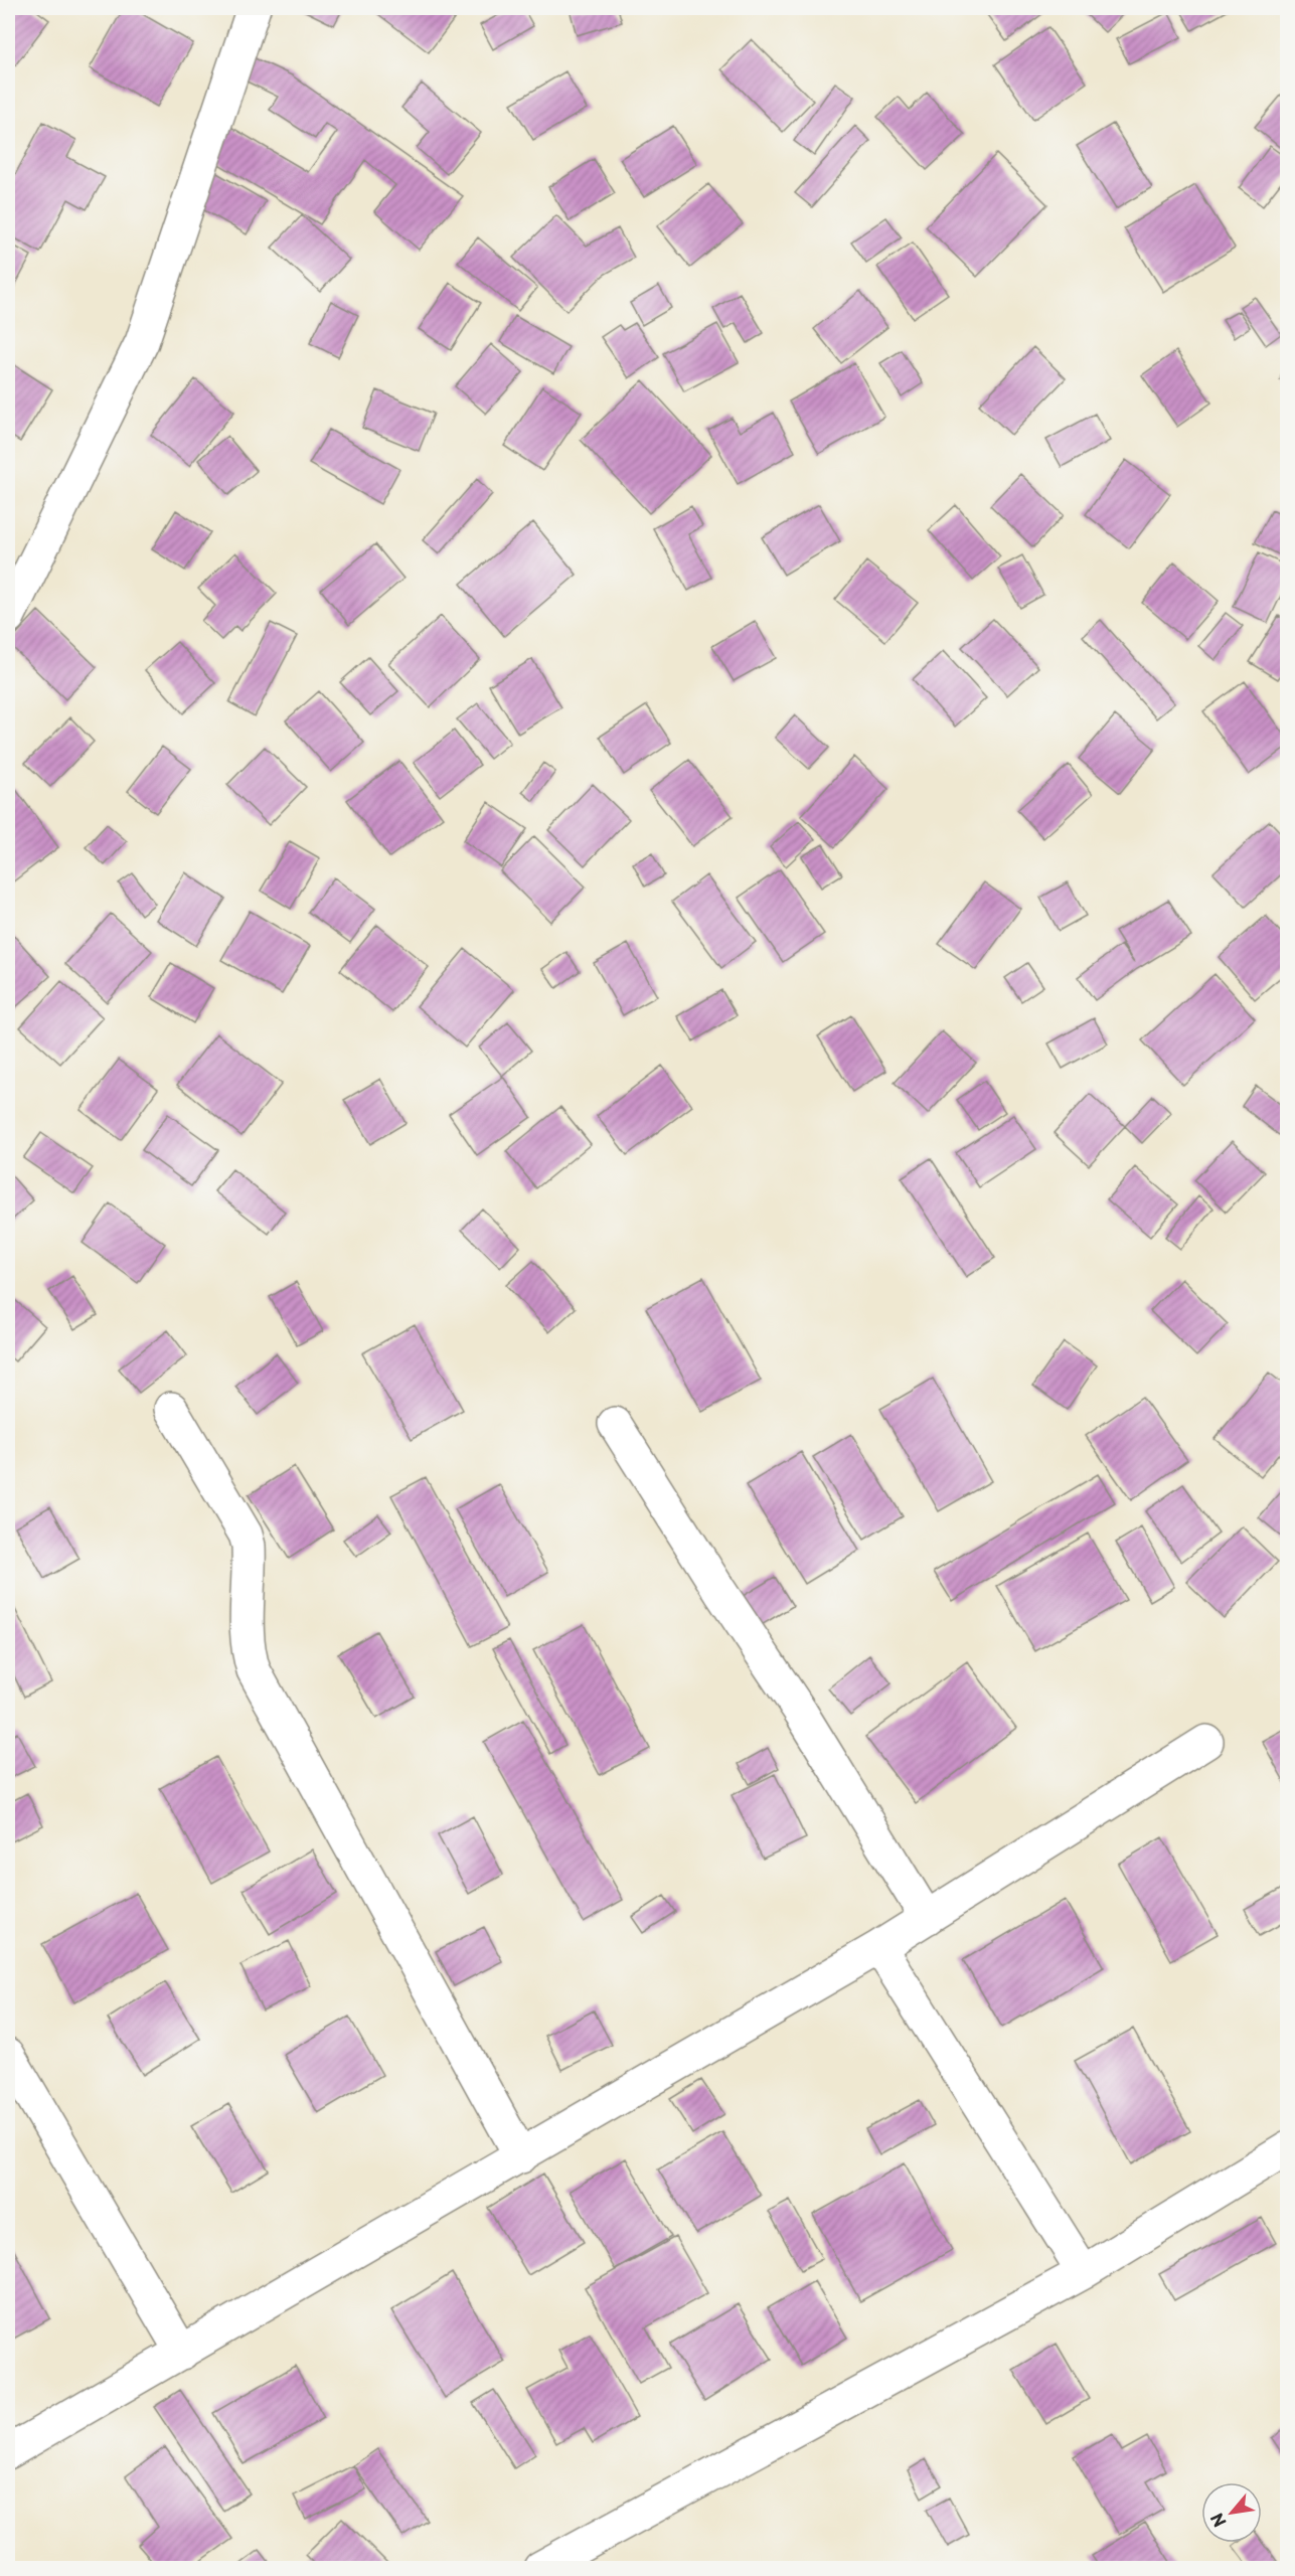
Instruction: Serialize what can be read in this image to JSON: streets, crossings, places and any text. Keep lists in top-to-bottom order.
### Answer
{
  "north": "bottom left"
}
